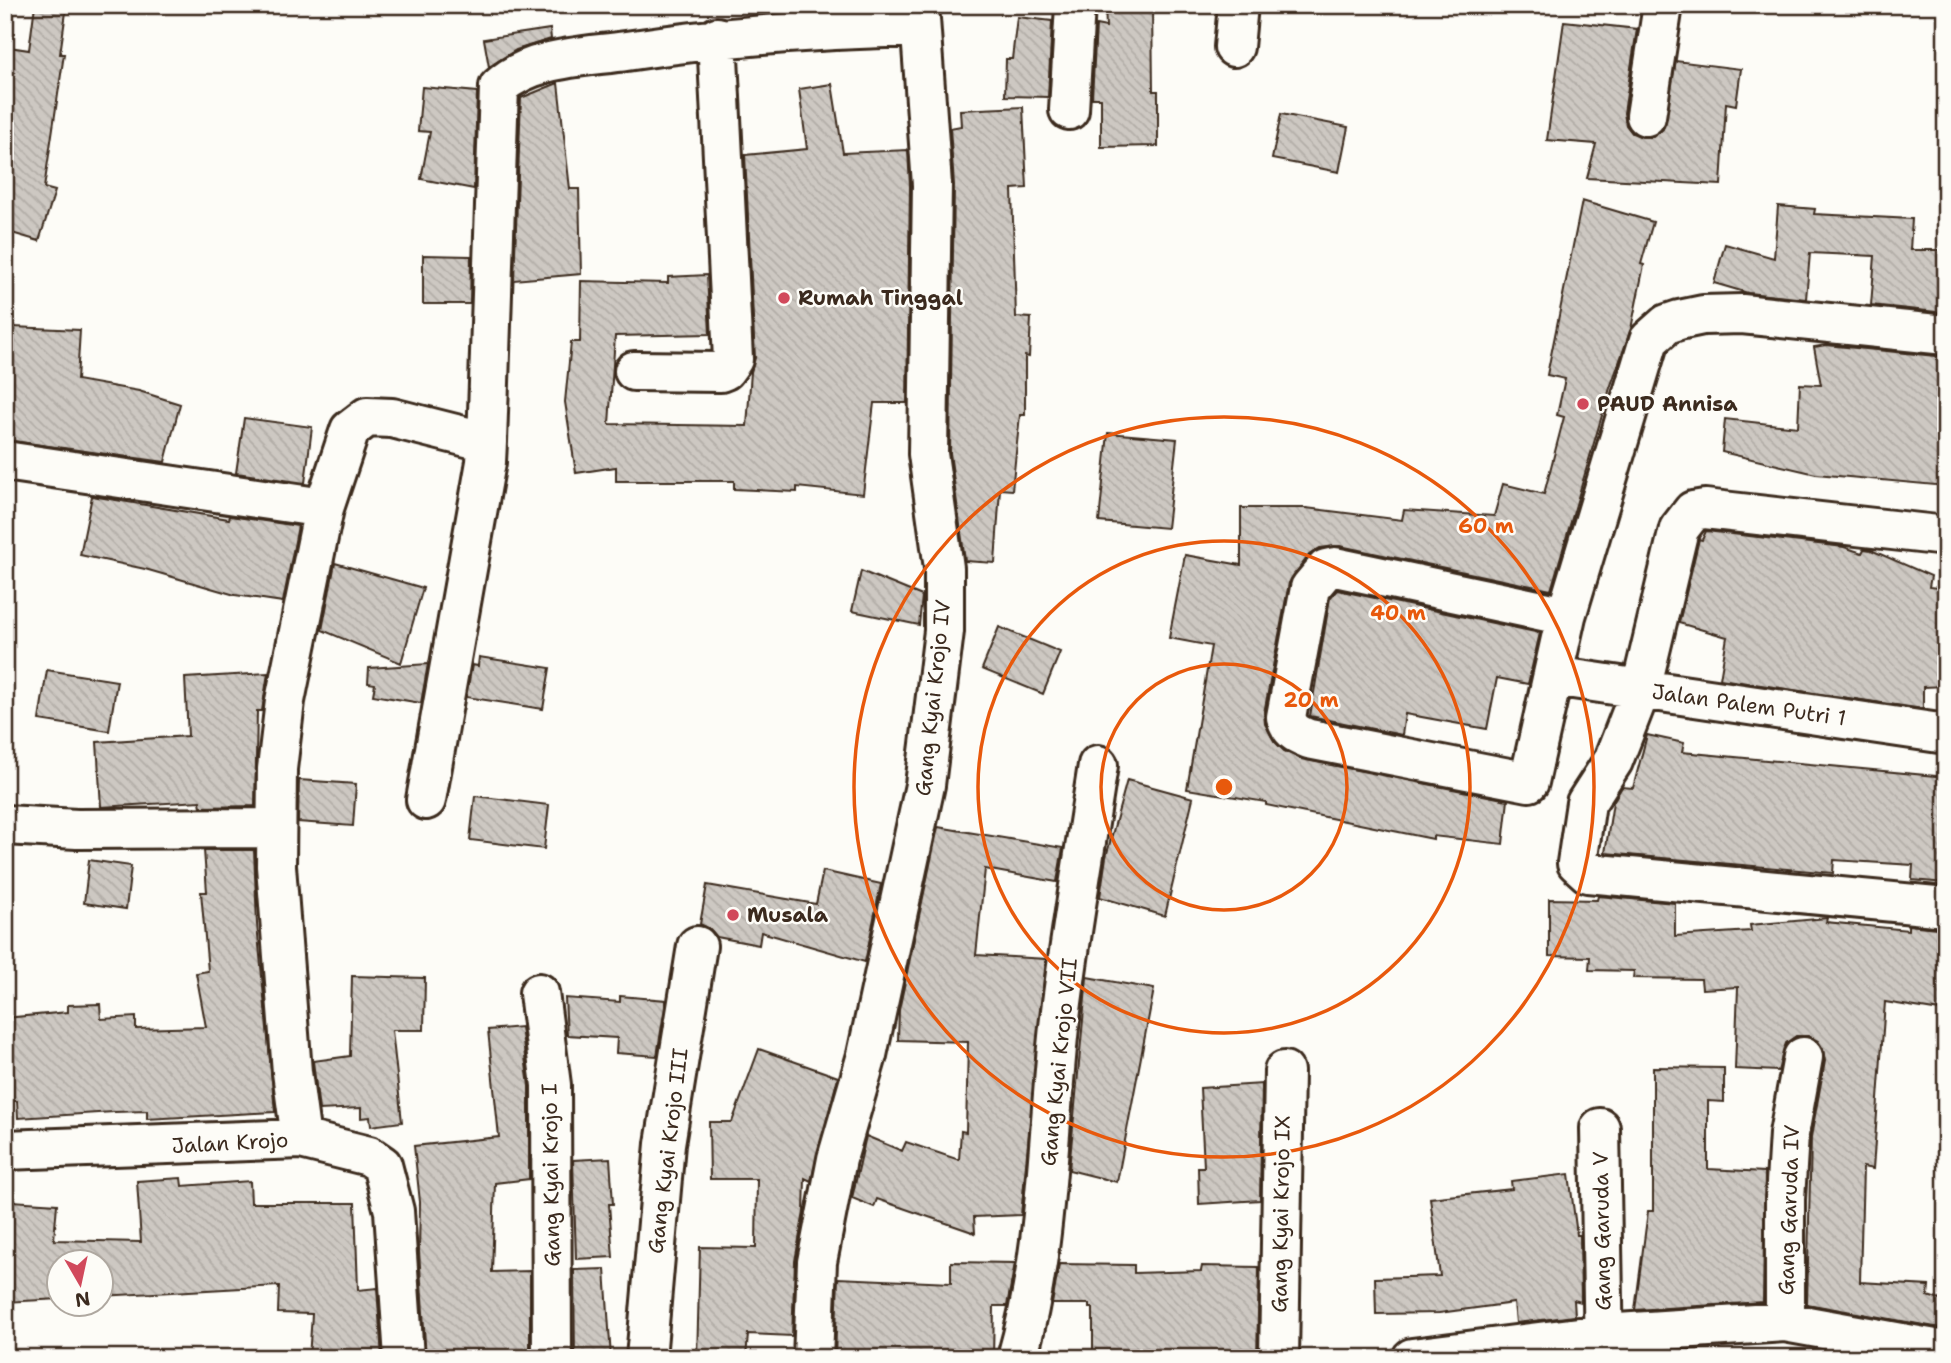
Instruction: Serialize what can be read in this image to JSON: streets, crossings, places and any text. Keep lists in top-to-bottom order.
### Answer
{
  "streets": {
    "street": [
      "Gang Kyai Krojo IV",
      "Jalan Palem Putri 1",
      "Gang Kyai Krojo VII",
      "Jalan Krojo",
      "Gang Kyai Krojo III",
      "Gang Kyai Krojo I",
      "Gang Garuda IV",
      "Gang Kyai Krojo IX",
      "Gang Garuda V"
    ]
  },
  "places": ["Rumah Tinggal", "PAUD Annisa", "Musala"],
  "north": "bottom",
  "rings": ["60 m", "40 m", "20 m"]
}
